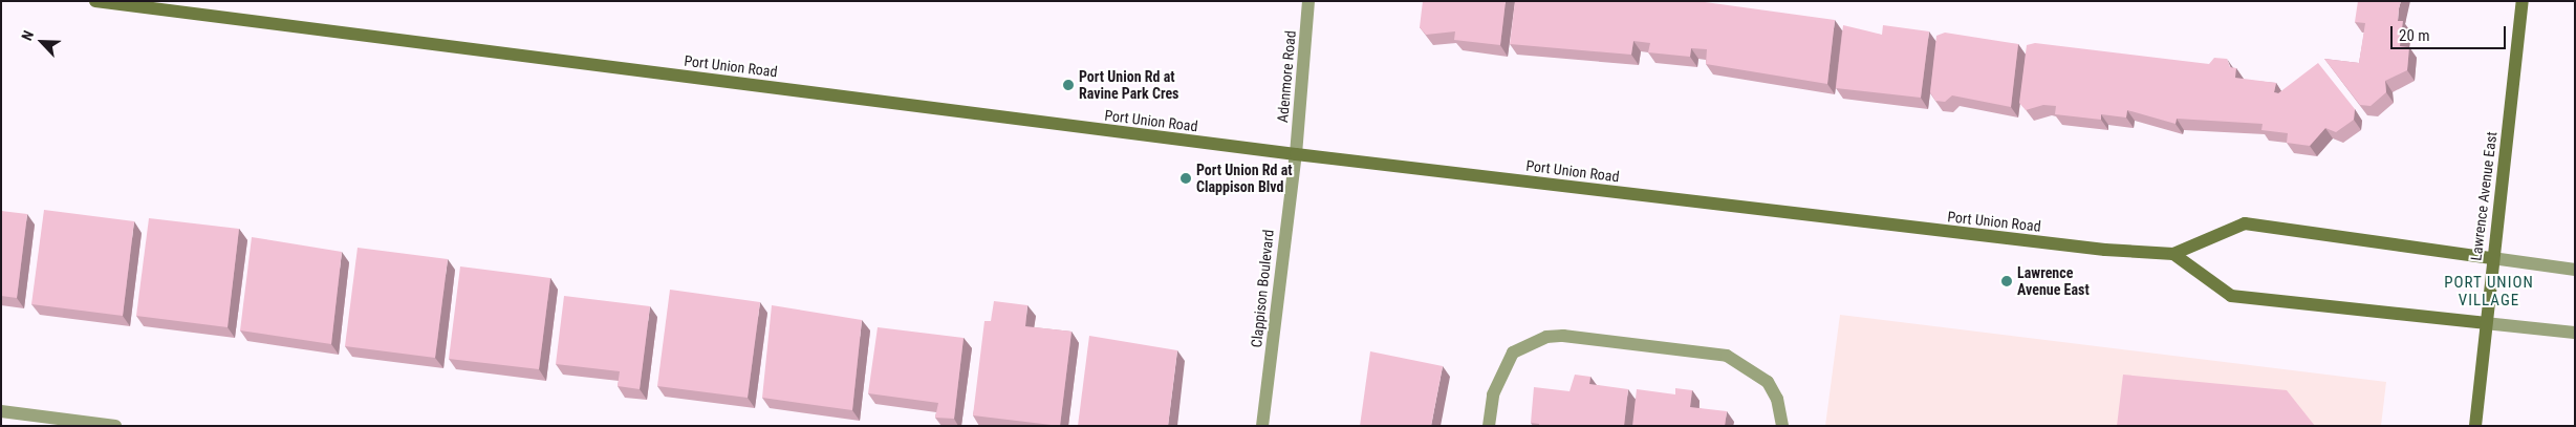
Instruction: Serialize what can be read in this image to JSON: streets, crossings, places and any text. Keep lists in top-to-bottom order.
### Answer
{
  "streets": {
    "main road": ["Port Union Road", "Lawrence Avenue East"],
    "street": ["Adenmore Road", "Clappison Boulevard"]
  },
  "crossings": [
    ["Port Union Road", "Adenmore Road"],
    ["Port Union Road", "Lawrence Avenue East"],
    ["Port Union Road", "Clappison Boulevard"],
    ["Adenmore Road", "Clappison Boulevard"]
  ],
  "districts": ["PORT UNION VILLAGE"],
  "places": ["Port Union Rd at Ravine Park Cres", "Port Union Rd at Clappison Blvd", "Lawrence Avenue East"],
  "scale_bar": "20 m",
  "north": "top left"
}
